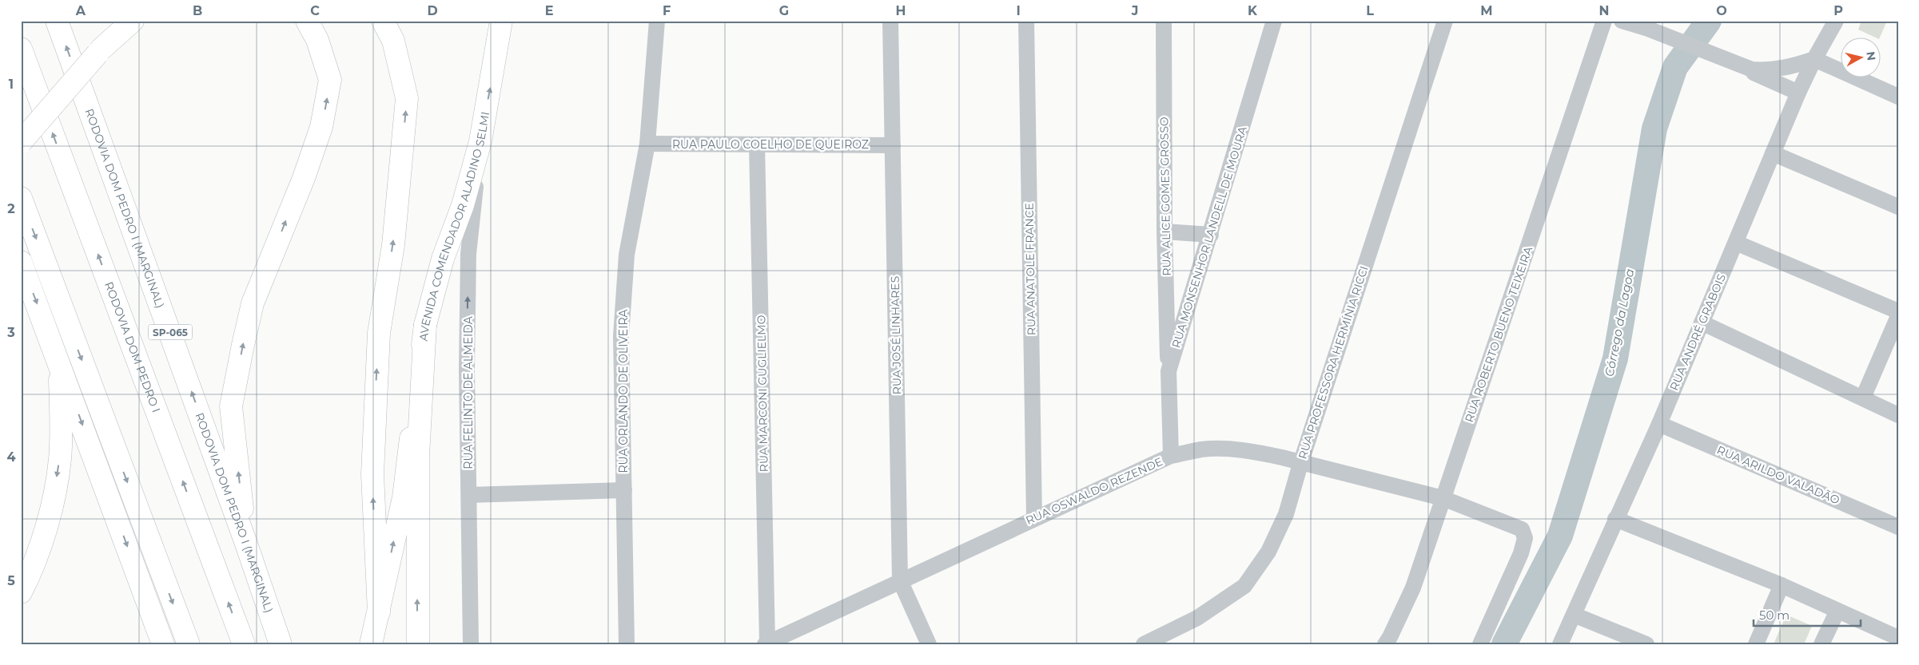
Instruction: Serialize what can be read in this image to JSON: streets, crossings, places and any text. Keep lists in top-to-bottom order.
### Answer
{
  "streets": {
    "main road": [
      "RODOVIA DOM PEDRO I (MARGINAL)",
      "AVENIDA COMENDADOR ALADINO SELMI",
      "SP-065",
      "RODOVIA DOM PEDRO I"
    ],
    "street": [
      "RUA PAULO COELHO DE QUEIROZ",
      "RUA ALICE GOMES GROSSO",
      "RUA MONSENHOR LANDELL DE MOURA",
      "RUA ANATOLE FRANCE",
      "RUA ANDRÉ GRABOIS",
      "RUA ROBERTO BUENO TEIXEIRA",
      "RUA JOSÉ LINHARES",
      "RUA PROFESSORA HERMÍNIA RICCI",
      "RUA ORLANDO DE OLIVEIRA",
      "RUA FELINTO DE ALMEIDA",
      "RUA MARCONI GUGLIELMO",
      "RUA ARILDO VALADÃO",
      "RUA OSWALDO REZENDE"
    ]
  },
  "crossings": [
    ["RUA PAULO COELHO DE QUEIROZ", "RUA JOSÉ LINHARES"],
    ["RUA PAULO COELHO DE QUEIROZ", "RUA ORLANDO DE OLIVEIRA"],
    ["RUA PAULO COELHO DE QUEIROZ", "RUA MARCONI GUGLIELMO"],
    ["RUA ALICE GOMES GROSSO", "RUA MONSENHOR LANDELL DE MOURA"],
    ["AVENIDA COMENDADOR ALADINO SELMI", "RUA FELINTO DE ALMEIDA"],
    ["RUA MONSENHOR LANDELL DE MOURA", "RUA OSWALDO REZENDE"],
    ["RUA ANATOLE FRANCE", "RUA OSWALDO REZENDE"],
    ["RUA ANDRÉ GRABOIS", "RUA ARILDO VALADÃO"],
    ["RUA ROBERTO BUENO TEIXEIRA", "RUA OSWALDO REZENDE"],
    ["RUA JOSÉ LINHARES", "RUA OSWALDO REZENDE"],
    ["RUA PROFESSORA HERMÍNIA RICCI", "RUA OSWALDO REZENDE"],
    ["RUA MARCONI GUGLIELMO", "RUA OSWALDO REZENDE"]
  ],
  "one_way": ["RUA FELINTO DE ALMEIDA"],
  "water": ["Córrego da Lagoa"],
  "scale_bar": "50 m",
  "north": "right",
  "grid": {
    "columns": [
      "A",
      "B",
      "C",
      "D",
      "E",
      "F",
      "G",
      "H",
      "I",
      "J",
      "K",
      "L",
      "M",
      "N",
      "O",
      "P"
    ],
    "rows": [
      "1",
      "2",
      "3",
      "4",
      "5"
    ]
  }
}
